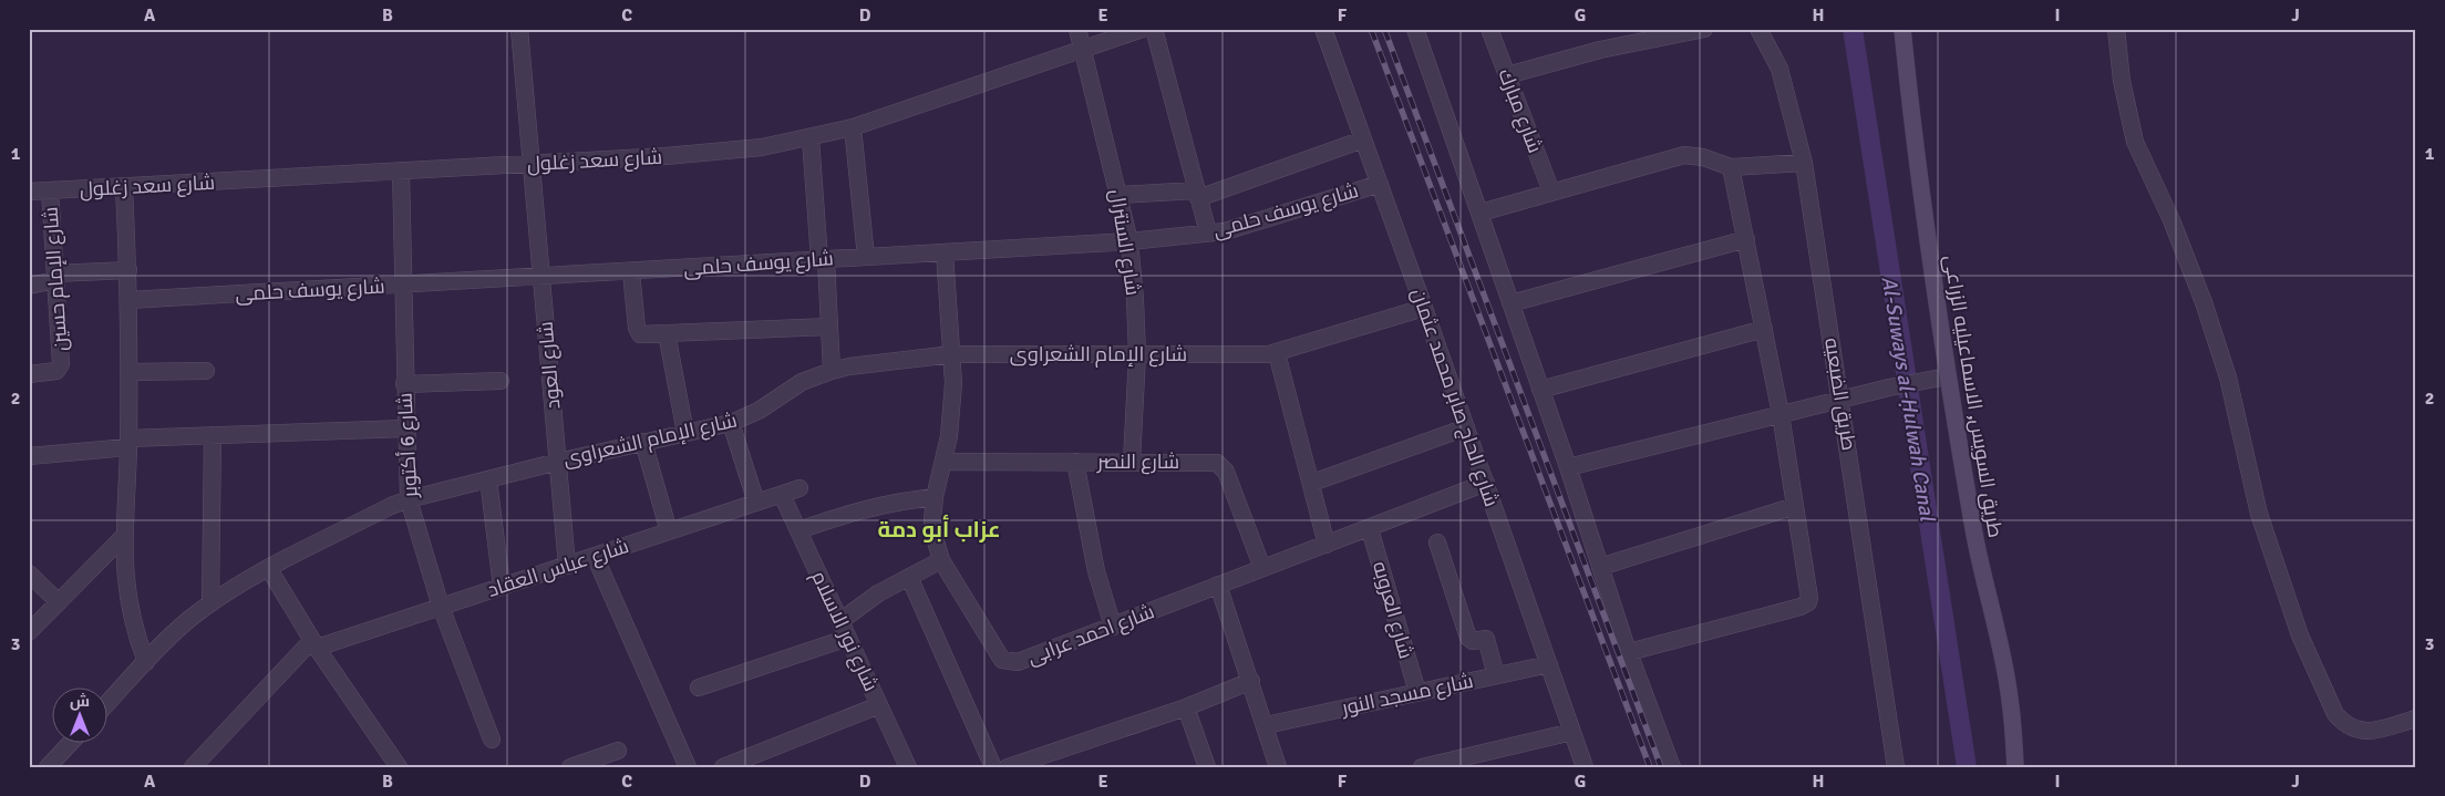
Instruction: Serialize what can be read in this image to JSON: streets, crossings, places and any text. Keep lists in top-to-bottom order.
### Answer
{
  "streets": {
    "main road": ["طريق السويس, الاسماعيليه الزراعى"],
    "street": [
      "شارع مبارك",
      "شارع سعد زغلول",
      "شارع يوسف حلمى",
      "شارع السنترال",
      "شارع الإمام حسين",
      "شارع الإمام الشعراوى",
      "شارع العود",
      "طريق الضبعيه",
      "شارع الحاج صابر محمد عثمان",
      "شارع 6 أكتوبر",
      "شارع النصر",
      "شارع عباس العقاد",
      "شارع العروبه",
      "شارع نور الاسلام",
      "شارع احمد عرابى",
      "شارع مسجد النور"
    ]
  },
  "crossings": [
    ["شارع سعد زغلول", "شارع السنترال"],
    ["شارع سعد زغلول", "شارع الإمام حسين"],
    ["شارع سعد زغلول", "شارع العود"],
    ["شارع سعد زغلول", "شارع 6 أكتوبر"],
    ["شارع يوسف حلمى", "شارع السنترال"],
    ["شارع يوسف حلمى", "شارع العود"],
    ["شارع يوسف حلمى", "شارع الحاج صابر محمد عثمان"],
    ["شارع يوسف حلمى", "شارع 6 أكتوبر"],
    ["شارع يوسف حلمى", "شارع احمد عرابى"],
    ["شارع السنترال", "شارع الإمام الشعراوى"],
    ["شارع السنترال", "شارع النصر"],
    ["شارع الإمام الشعراوى", "شارع العود"],
    ["شارع الإمام الشعراوى", "شارع الحاج صابر محمد عثمان"],
    ["شارع الإمام الشعراوى", "شارع 6 أكتوبر"],
    ["شارع الإمام الشعراوى", "شارع احمد عرابى"],
    ["شارع العود", "شارع عباس العقاد"],
    ["شارع الحاج صابر محمد عثمان", "شارع احمد عرابى"],
    ["شارع الحاج صابر محمد عثمان", "شارع مسجد النور"],
    ["شارع 6 أكتوبر", "شارع عباس العقاد"],
    ["شارع النصر", "شارع احمد عرابى"],
    ["شارع عباس العقاد", "شارع نور الاسلام"],
    ["شارع العروبه", "شارع احمد عرابى"],
    ["شارع العروبه", "شارع مسجد النور"]
  ],
  "districts": ["عزاب أبو دمة"],
  "water": ["Al-Suways al-Ḥulwah Canal"],
  "north": "top",
  "grid": {
    "columns": [
      "A",
      "B",
      "C",
      "D",
      "E",
      "F",
      "G",
      "H",
      "I",
      "J"
    ],
    "rows": ["1", "2", "3"]
  }
}
